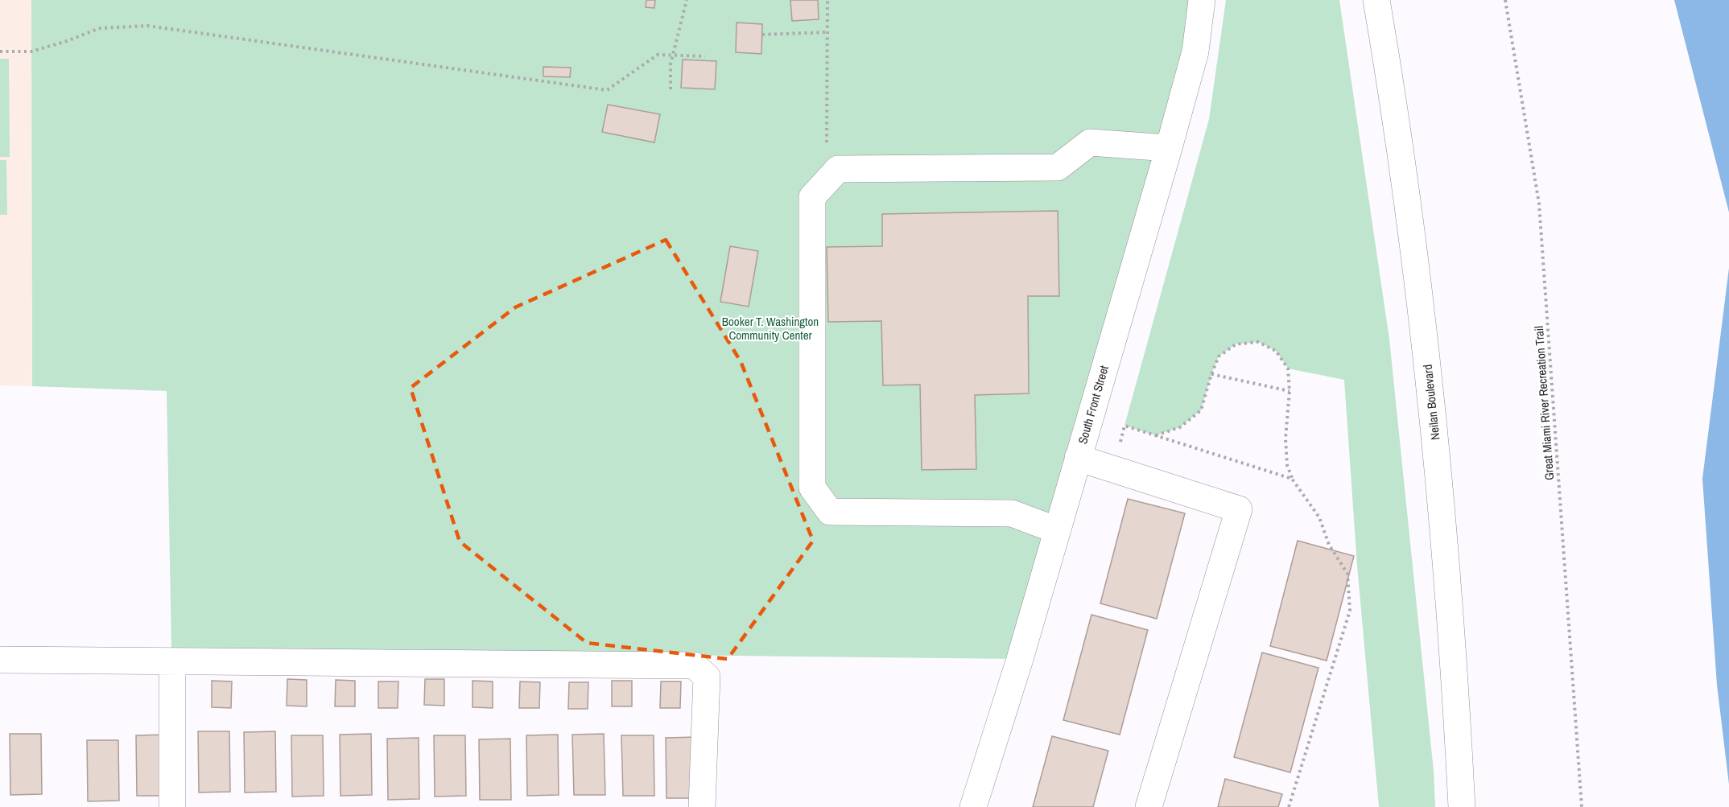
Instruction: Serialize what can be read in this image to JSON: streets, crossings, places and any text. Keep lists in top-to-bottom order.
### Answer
{
  "streets": {
    "street": ["Neilan Boulevard", "South Front Street"],
    "path": ["Great Miami River Recreation Trail"]
  },
  "parks": ["Booker T. Washington Community Center"]
}
